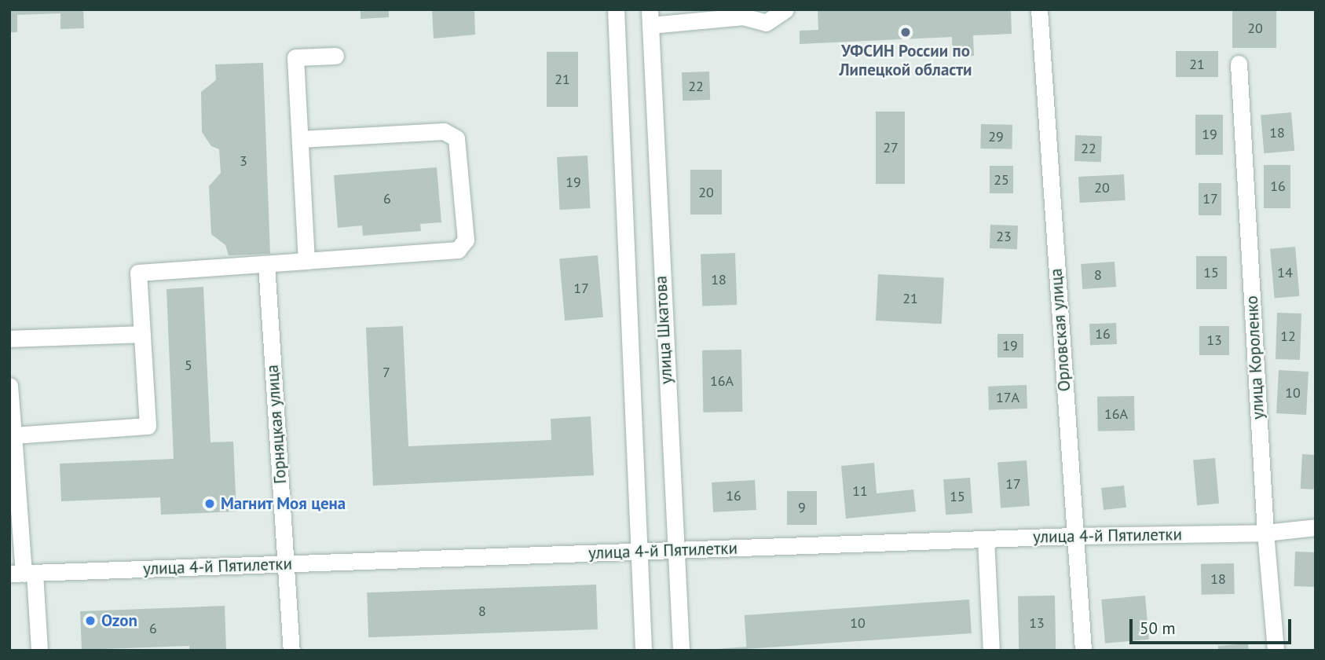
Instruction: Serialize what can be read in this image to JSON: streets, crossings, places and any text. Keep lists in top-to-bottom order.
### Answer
{
  "streets": {
    "street": [
      "улица Шкатова",
      "Орловская улица",
      "улица Короленко",
      "Горняцкая улица",
      "улица 4-й Пятилетки"
    ]
  },
  "crossings": [
    ["улица Шкатова", "улица 4-й Пятилетки"],
    ["Орловская улица", "улица 4-й Пятилетки"],
    ["улица Короленко", "улица 4-й Пятилетки"],
    ["Горняцкая улица", "улица 4-й Пятилетки"]
  ],
  "places": ["УФСИН России по Липецкой области", "Магнит Моя цена", "Ozon"],
  "house_numbers": [
    "20",
    "21",
    "21",
    "22",
    "18",
    "19",
    "29",
    "27",
    "22",
    "3",
    "25",
    "19",
    "16",
    "20",
    "20",
    "6",
    "17",
    "23",
    "15",
    "14",
    "8",
    "18",
    "17",
    "21",
    "16",
    "12",
    "13",
    "19",
    "5",
    "7",
    "16А",
    "10",
    "17А",
    "16А",
    "17",
    "11",
    "16",
    "15",
    "9",
    "18",
    "8",
    "10",
    "13",
    "6"
  ],
  "scale_bar": "50 m"
}
